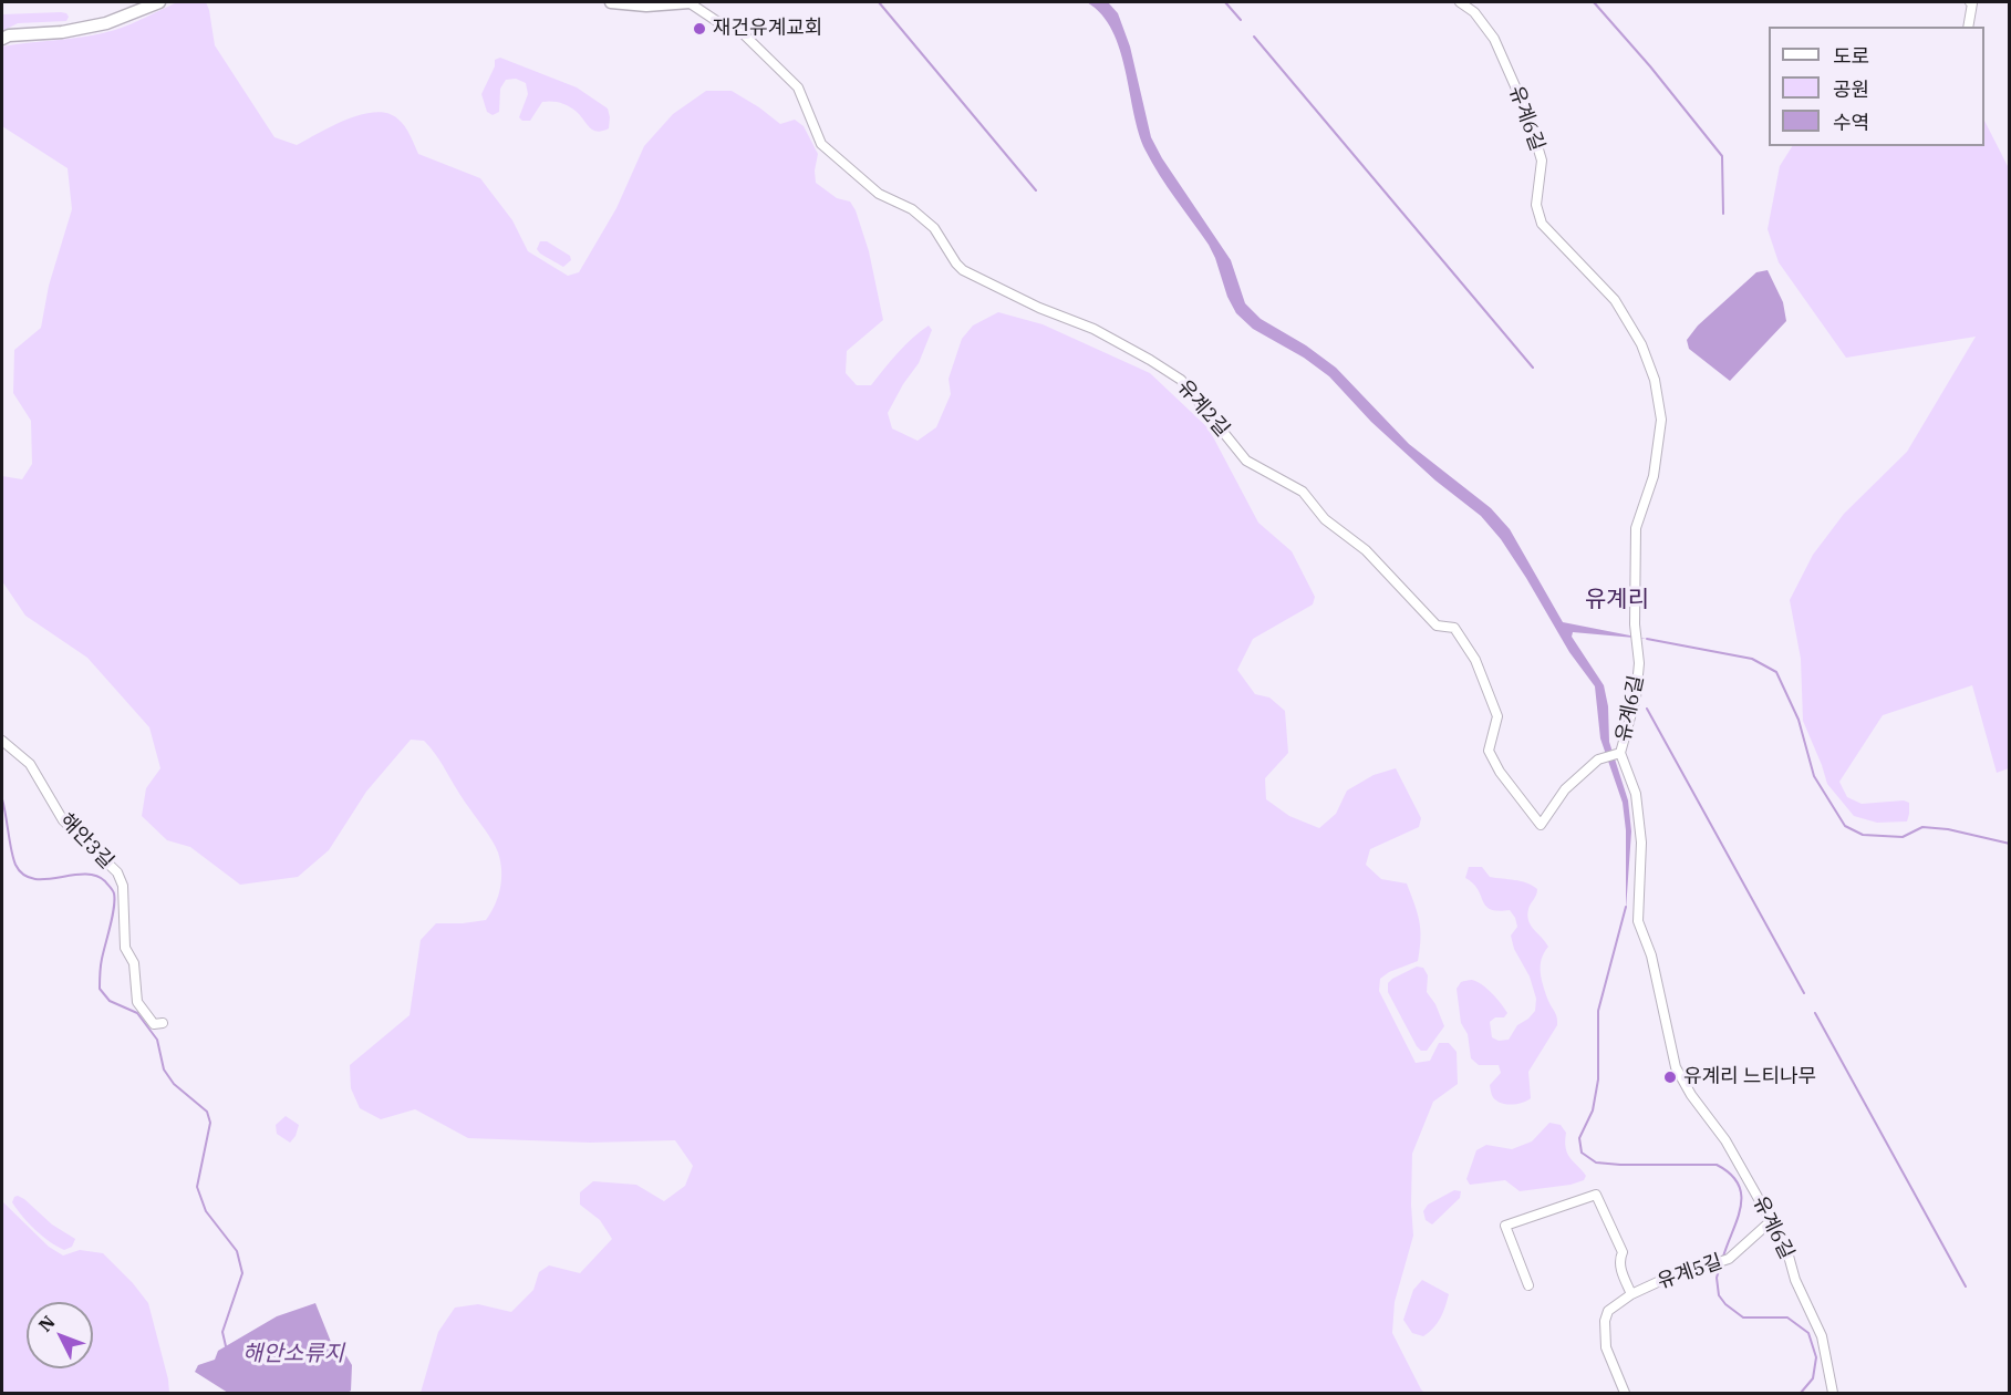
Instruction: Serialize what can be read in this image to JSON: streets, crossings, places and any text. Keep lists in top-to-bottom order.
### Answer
{
  "streets": {
    "street": [
      "유계6길",
      "유계2길",
      "해안3길",
      "유계5길"
    ]
  },
  "crossings": [
    ["유계6길", "유계2길"],
    ["유계6길", "유계5길"]
  ],
  "districts": ["유계리"],
  "water": ["해안소류지"],
  "places": ["재건유계교회", "유계리 느티나무"],
  "legend": ["도로", "공원", "수역"],
  "north": "top left"
}
